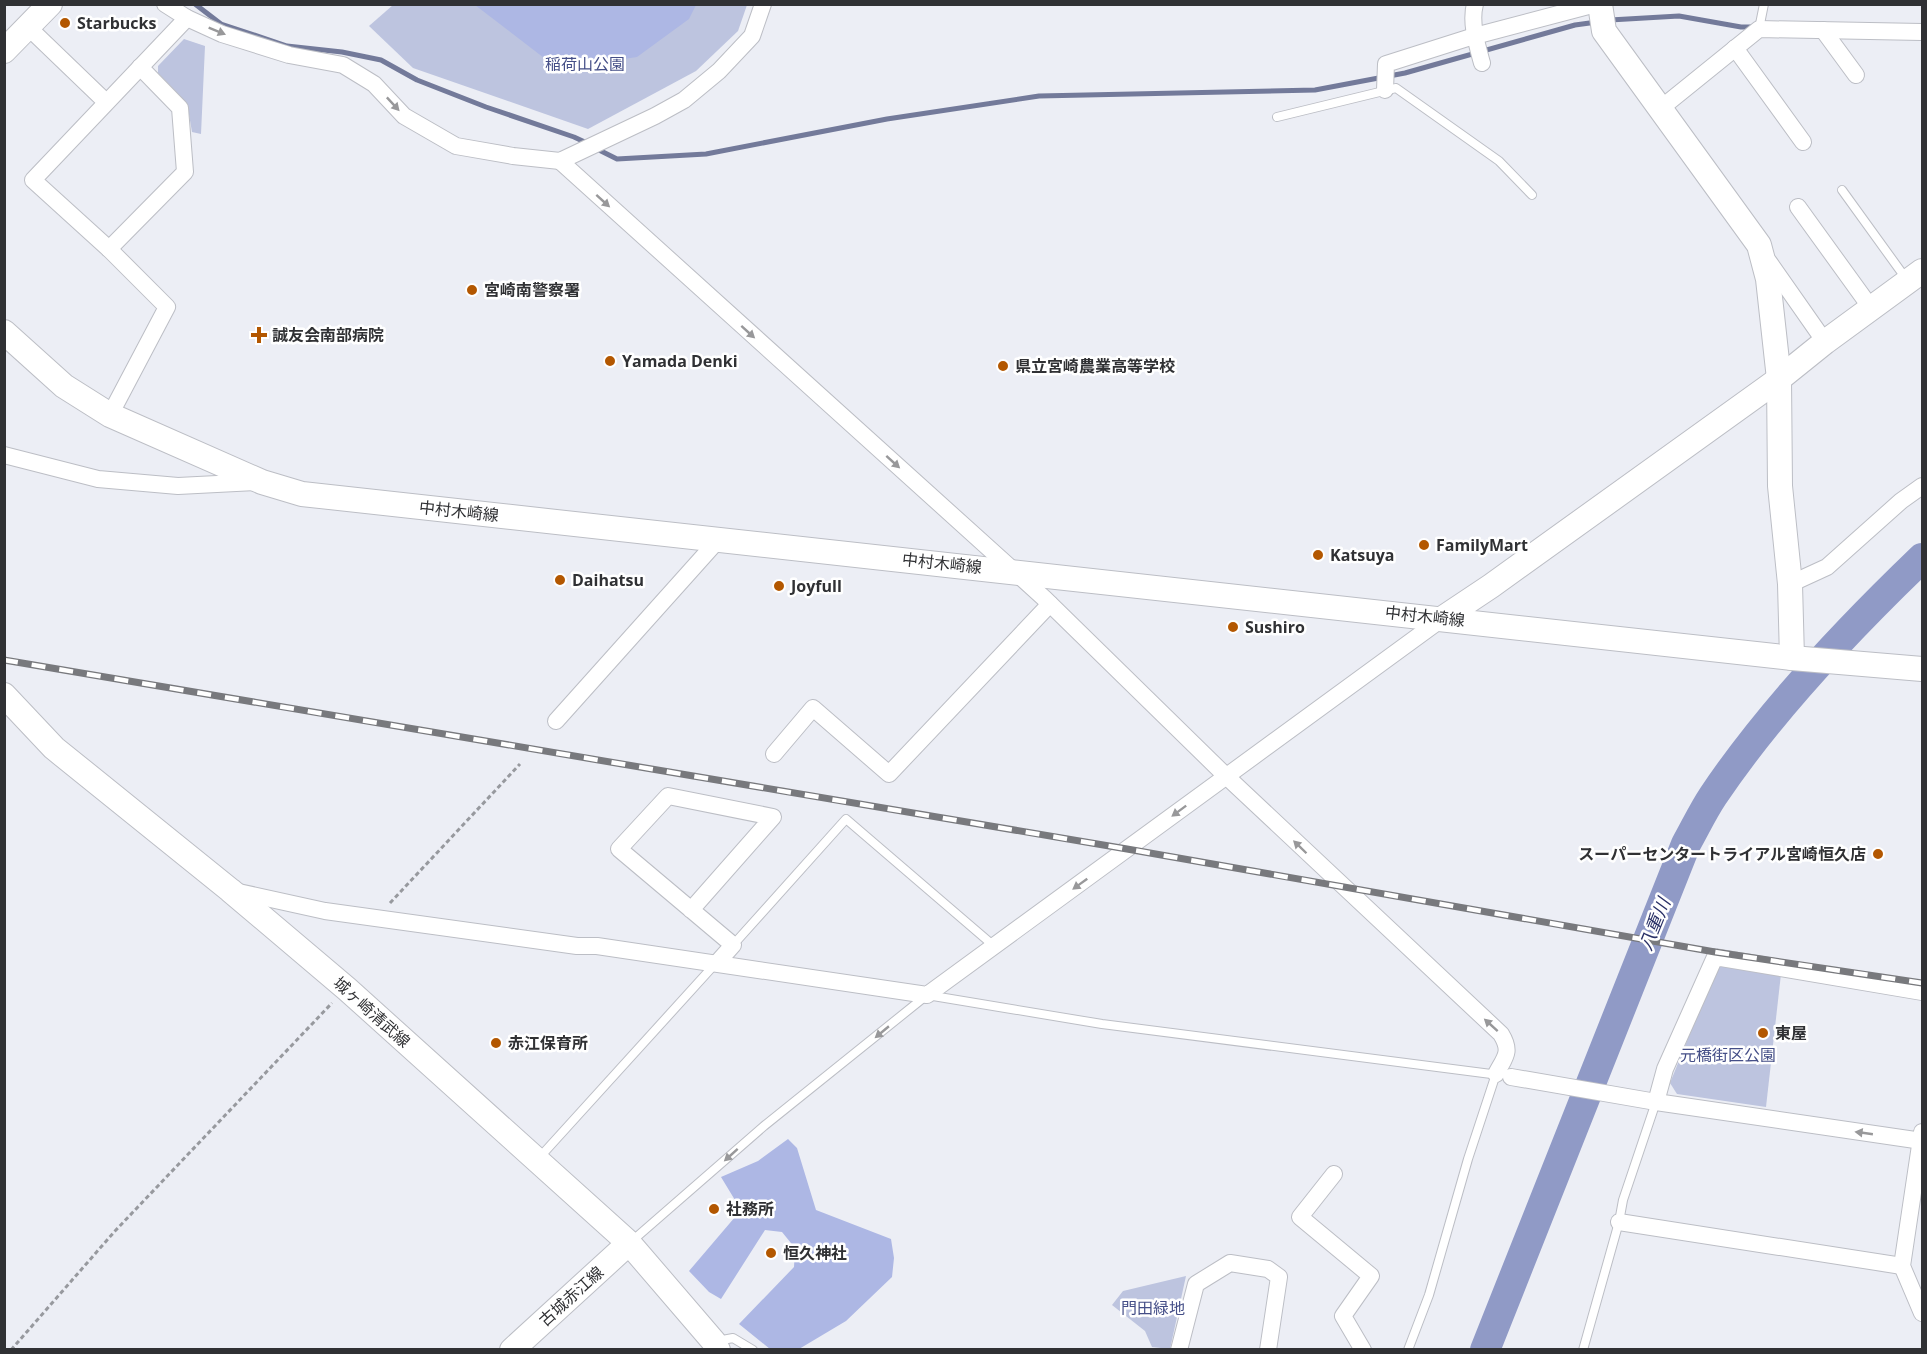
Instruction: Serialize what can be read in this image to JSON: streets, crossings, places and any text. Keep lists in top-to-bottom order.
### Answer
{
  "streets": {
    "main road": ["中村木崎線", "城ヶ崎清武線", "古城赤江線"]
  },
  "crossings": [
    ["城ヶ崎清武線", "古城赤江線"]
  ],
  "water": ["八重川"],
  "parks": ["稲荷山公園", "元橋街区公園", "門田緑地"],
  "places": {
    "other": [
      "Starbucks",
      "宮崎南警察署",
      "Yamada Denki",
      "県立宮崎農業高等学校",
      "FamilyMart",
      "Katsuya",
      "Daihatsu",
      "Joyfull",
      "Sushiro",
      "スーパーセンタートライアル宮崎恒久店",
      "東屋",
      "赤江保育所",
      "社務所",
      "恒久神社"
    ],
    "health": ["誠友会南部病院"]
  }
}
